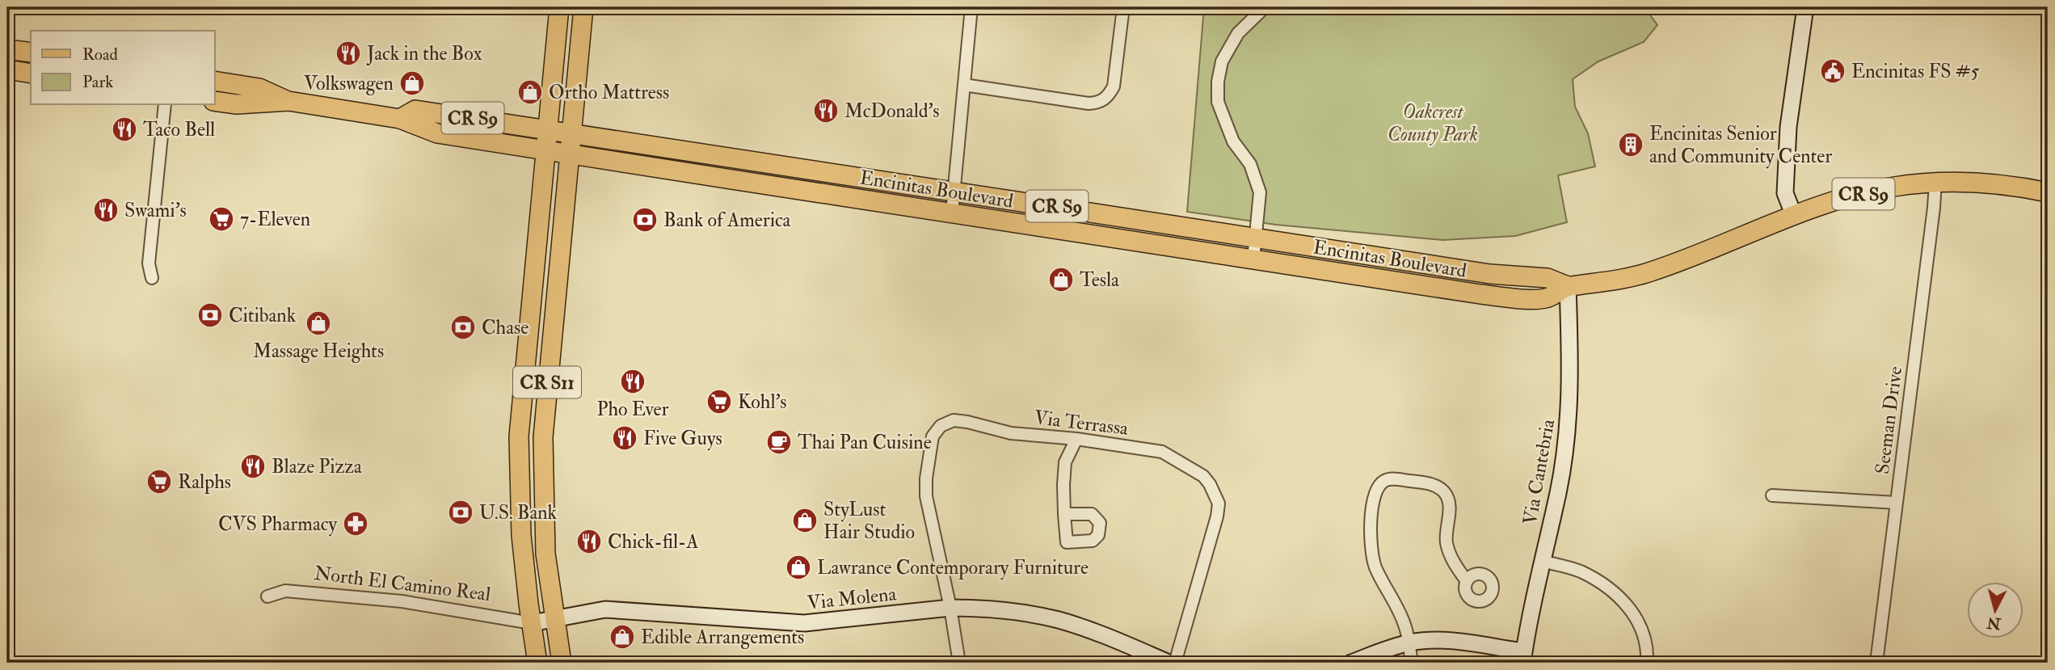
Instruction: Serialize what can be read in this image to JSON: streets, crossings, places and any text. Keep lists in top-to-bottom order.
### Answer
{
  "streets": {
    "main road": ["CR S9", "Encinitas Boulevard", "CR S11"],
    "street": [
      "Seeman Drive",
      "Via Terrassa",
      "Via Cantebria",
      "North El Camino Real",
      "Via Molena"
    ]
  },
  "crossings": [
    ["Encinitas Boulevard", "CR S11"],
    ["Encinitas Boulevard", "Seeman Drive"],
    ["Encinitas Boulevard", "Via Cantebria"],
    ["CR S11", "North El Camino Real"],
    ["CR S11", "Via Molena"],
    ["Via Terrassa", "Via Molena"],
    ["North El Camino Real", "Via Molena"]
  ],
  "parks": ["Oakcrest County Park"],
  "places": {
    "restaurant": [
      "Jack in the Box",
      "McDonald's",
      "Taco Bell",
      "Swami's",
      "Pho Ever",
      "Five Guys",
      "Blaze Pizza",
      "Chick-fil-A"
    ],
    "public building": ["Encinitas FS #5"],
    "shop": [
      "Volkswagen",
      "Ortho Mattress",
      "Tesla",
      "Massage Heights",
      "StyLust Hair Studio",
      "Lawrance Contemporary Furniture",
      "Edible Arrangements"
    ],
    "building": ["Encinitas Senior and Community Center"],
    "supermarket": ["7-Eleven", "Kohl's", "Ralphs"],
    "bank": [
      "Bank of America",
      "Citibank",
      "Chase",
      "U.S. Bank"
    ],
    "cafe": ["Thai Pan Cuisine"],
    "pharmacy": ["CVS Pharmacy"]
  },
  "legend": ["Road", "Park"],
  "north": "bottom"
}
